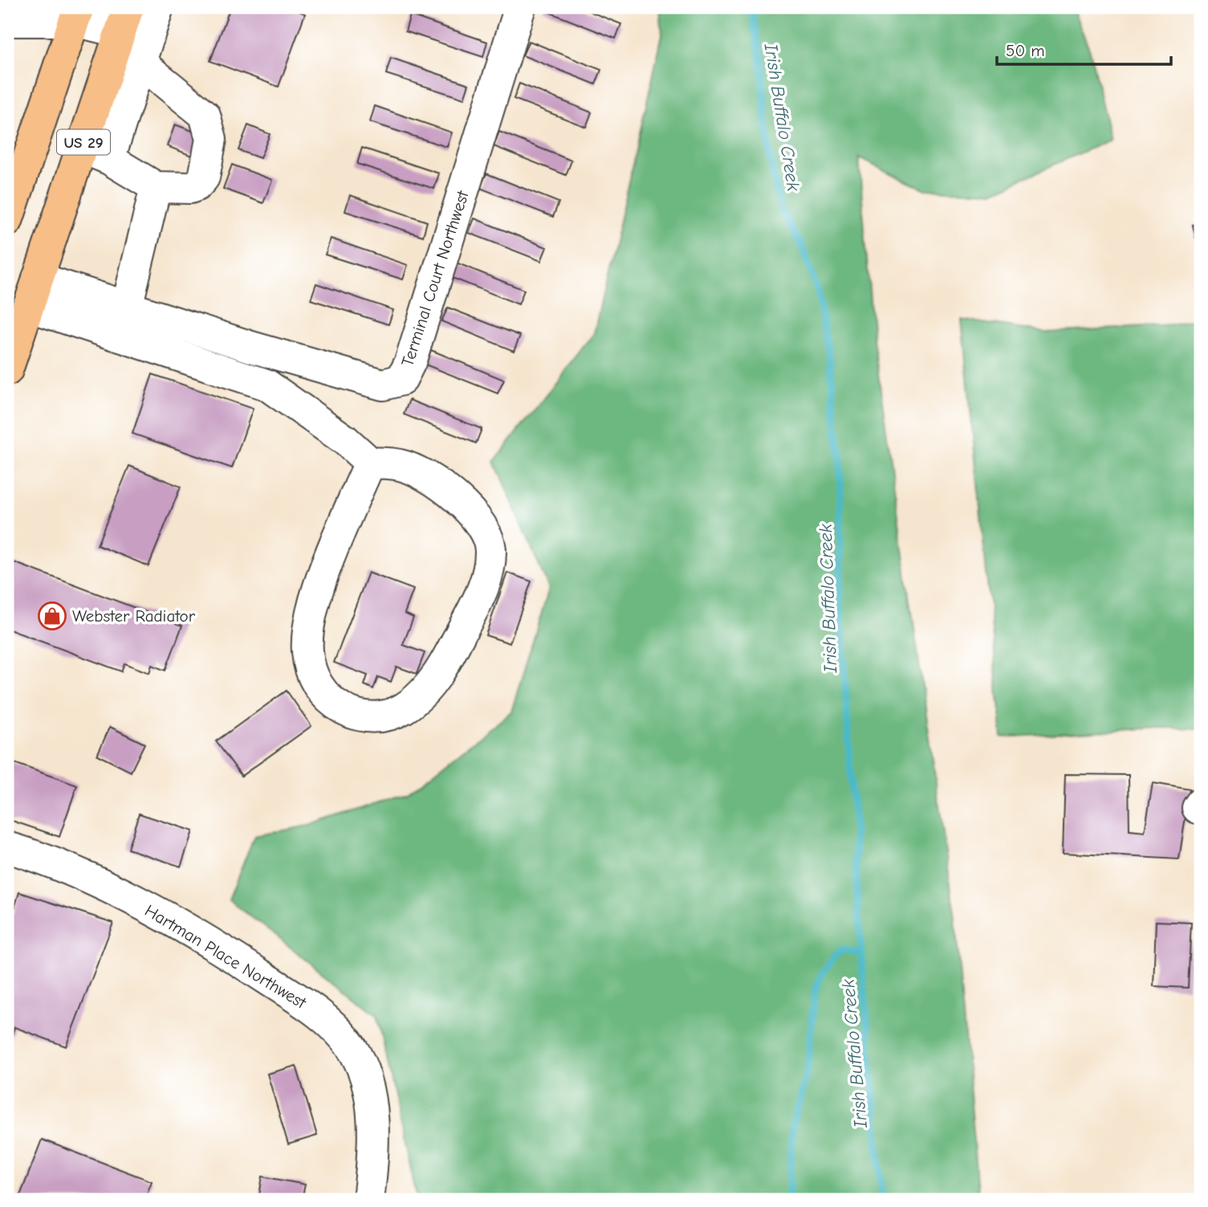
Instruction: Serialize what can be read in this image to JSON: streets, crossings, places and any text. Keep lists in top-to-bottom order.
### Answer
{
  "streets": {
    "highway": ["US 29"],
    "street": ["Terminal Court Northwest", "Hartman Place Northwest"]
  },
  "crossings": [
    ["US 29", "Terminal Court Northwest"]
  ],
  "water": ["Irish Buffalo Creek"],
  "places": {
    "shop": ["Webster Radiator"]
  },
  "scale_bar": "50 m"
}
